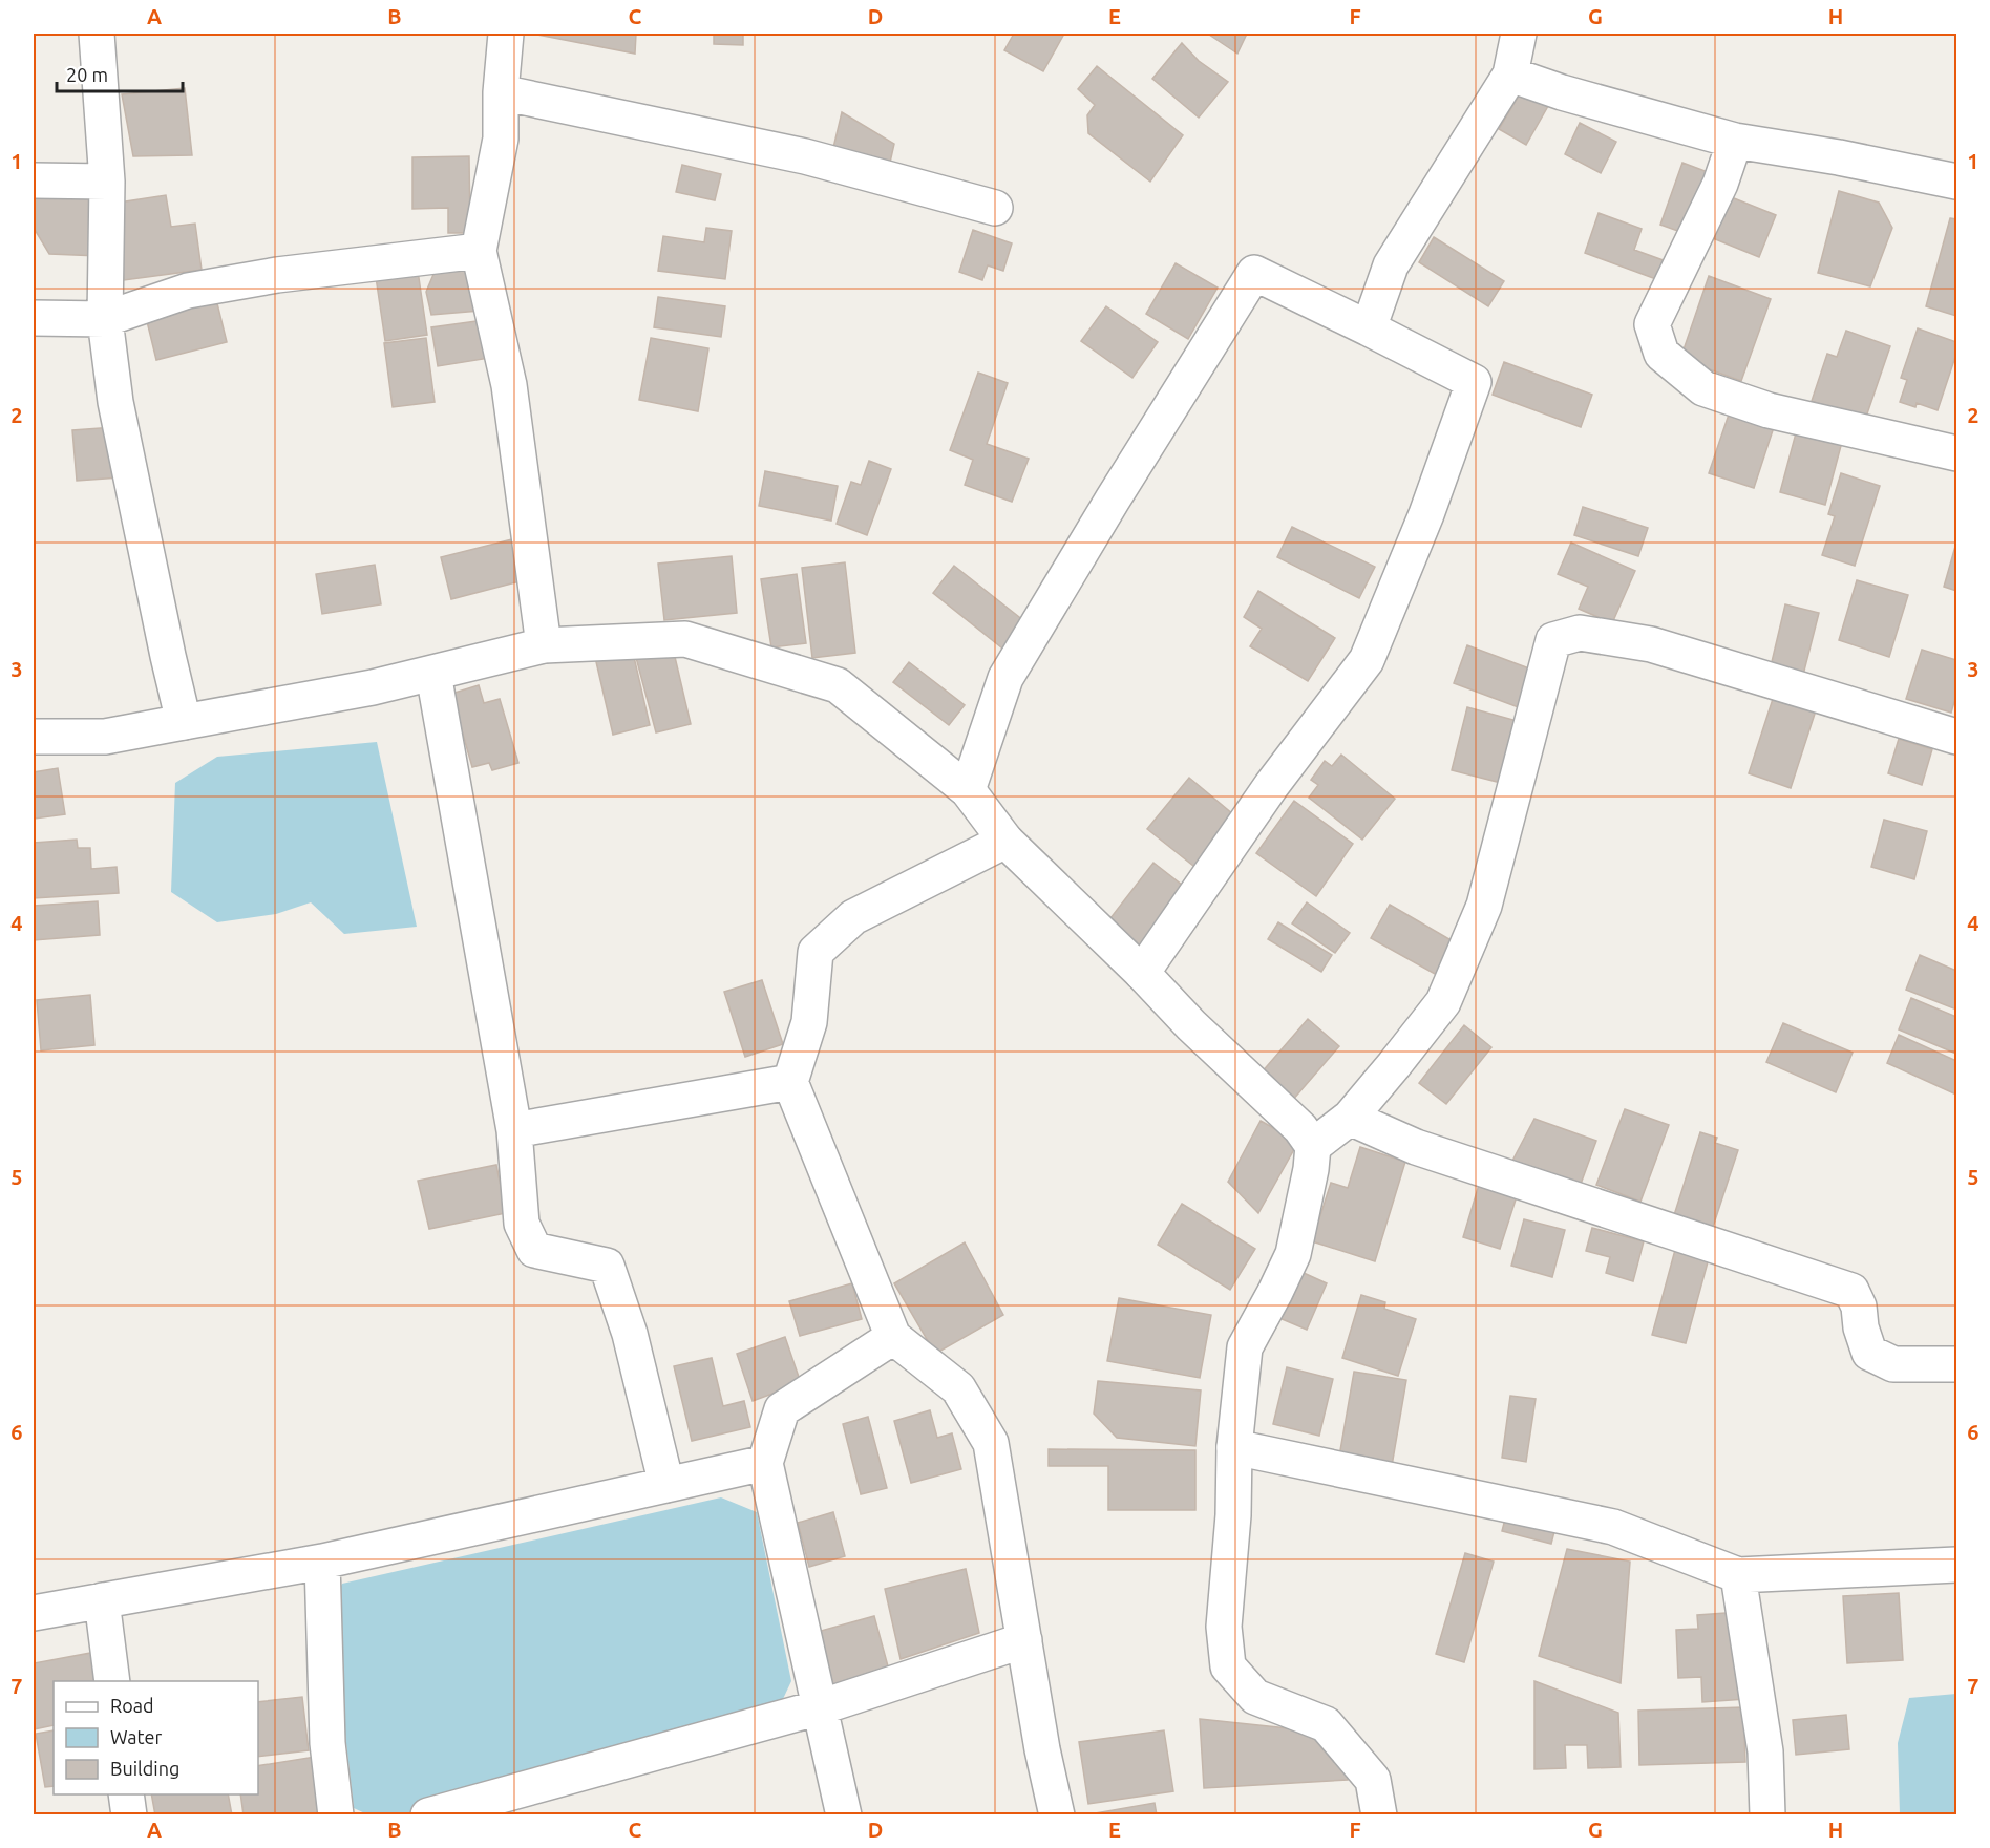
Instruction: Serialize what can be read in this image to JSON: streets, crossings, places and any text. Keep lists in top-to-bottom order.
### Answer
{
  "legend": ["Road", "Water", "Building"],
  "scale_bar": "20 m",
  "grid": {
    "columns": [
      "A",
      "B",
      "C",
      "D",
      "E",
      "F",
      "G",
      "H"
    ],
    "rows": [
      "1",
      "2",
      "3",
      "4",
      "5",
      "6",
      "7"
    ]
  }
}
